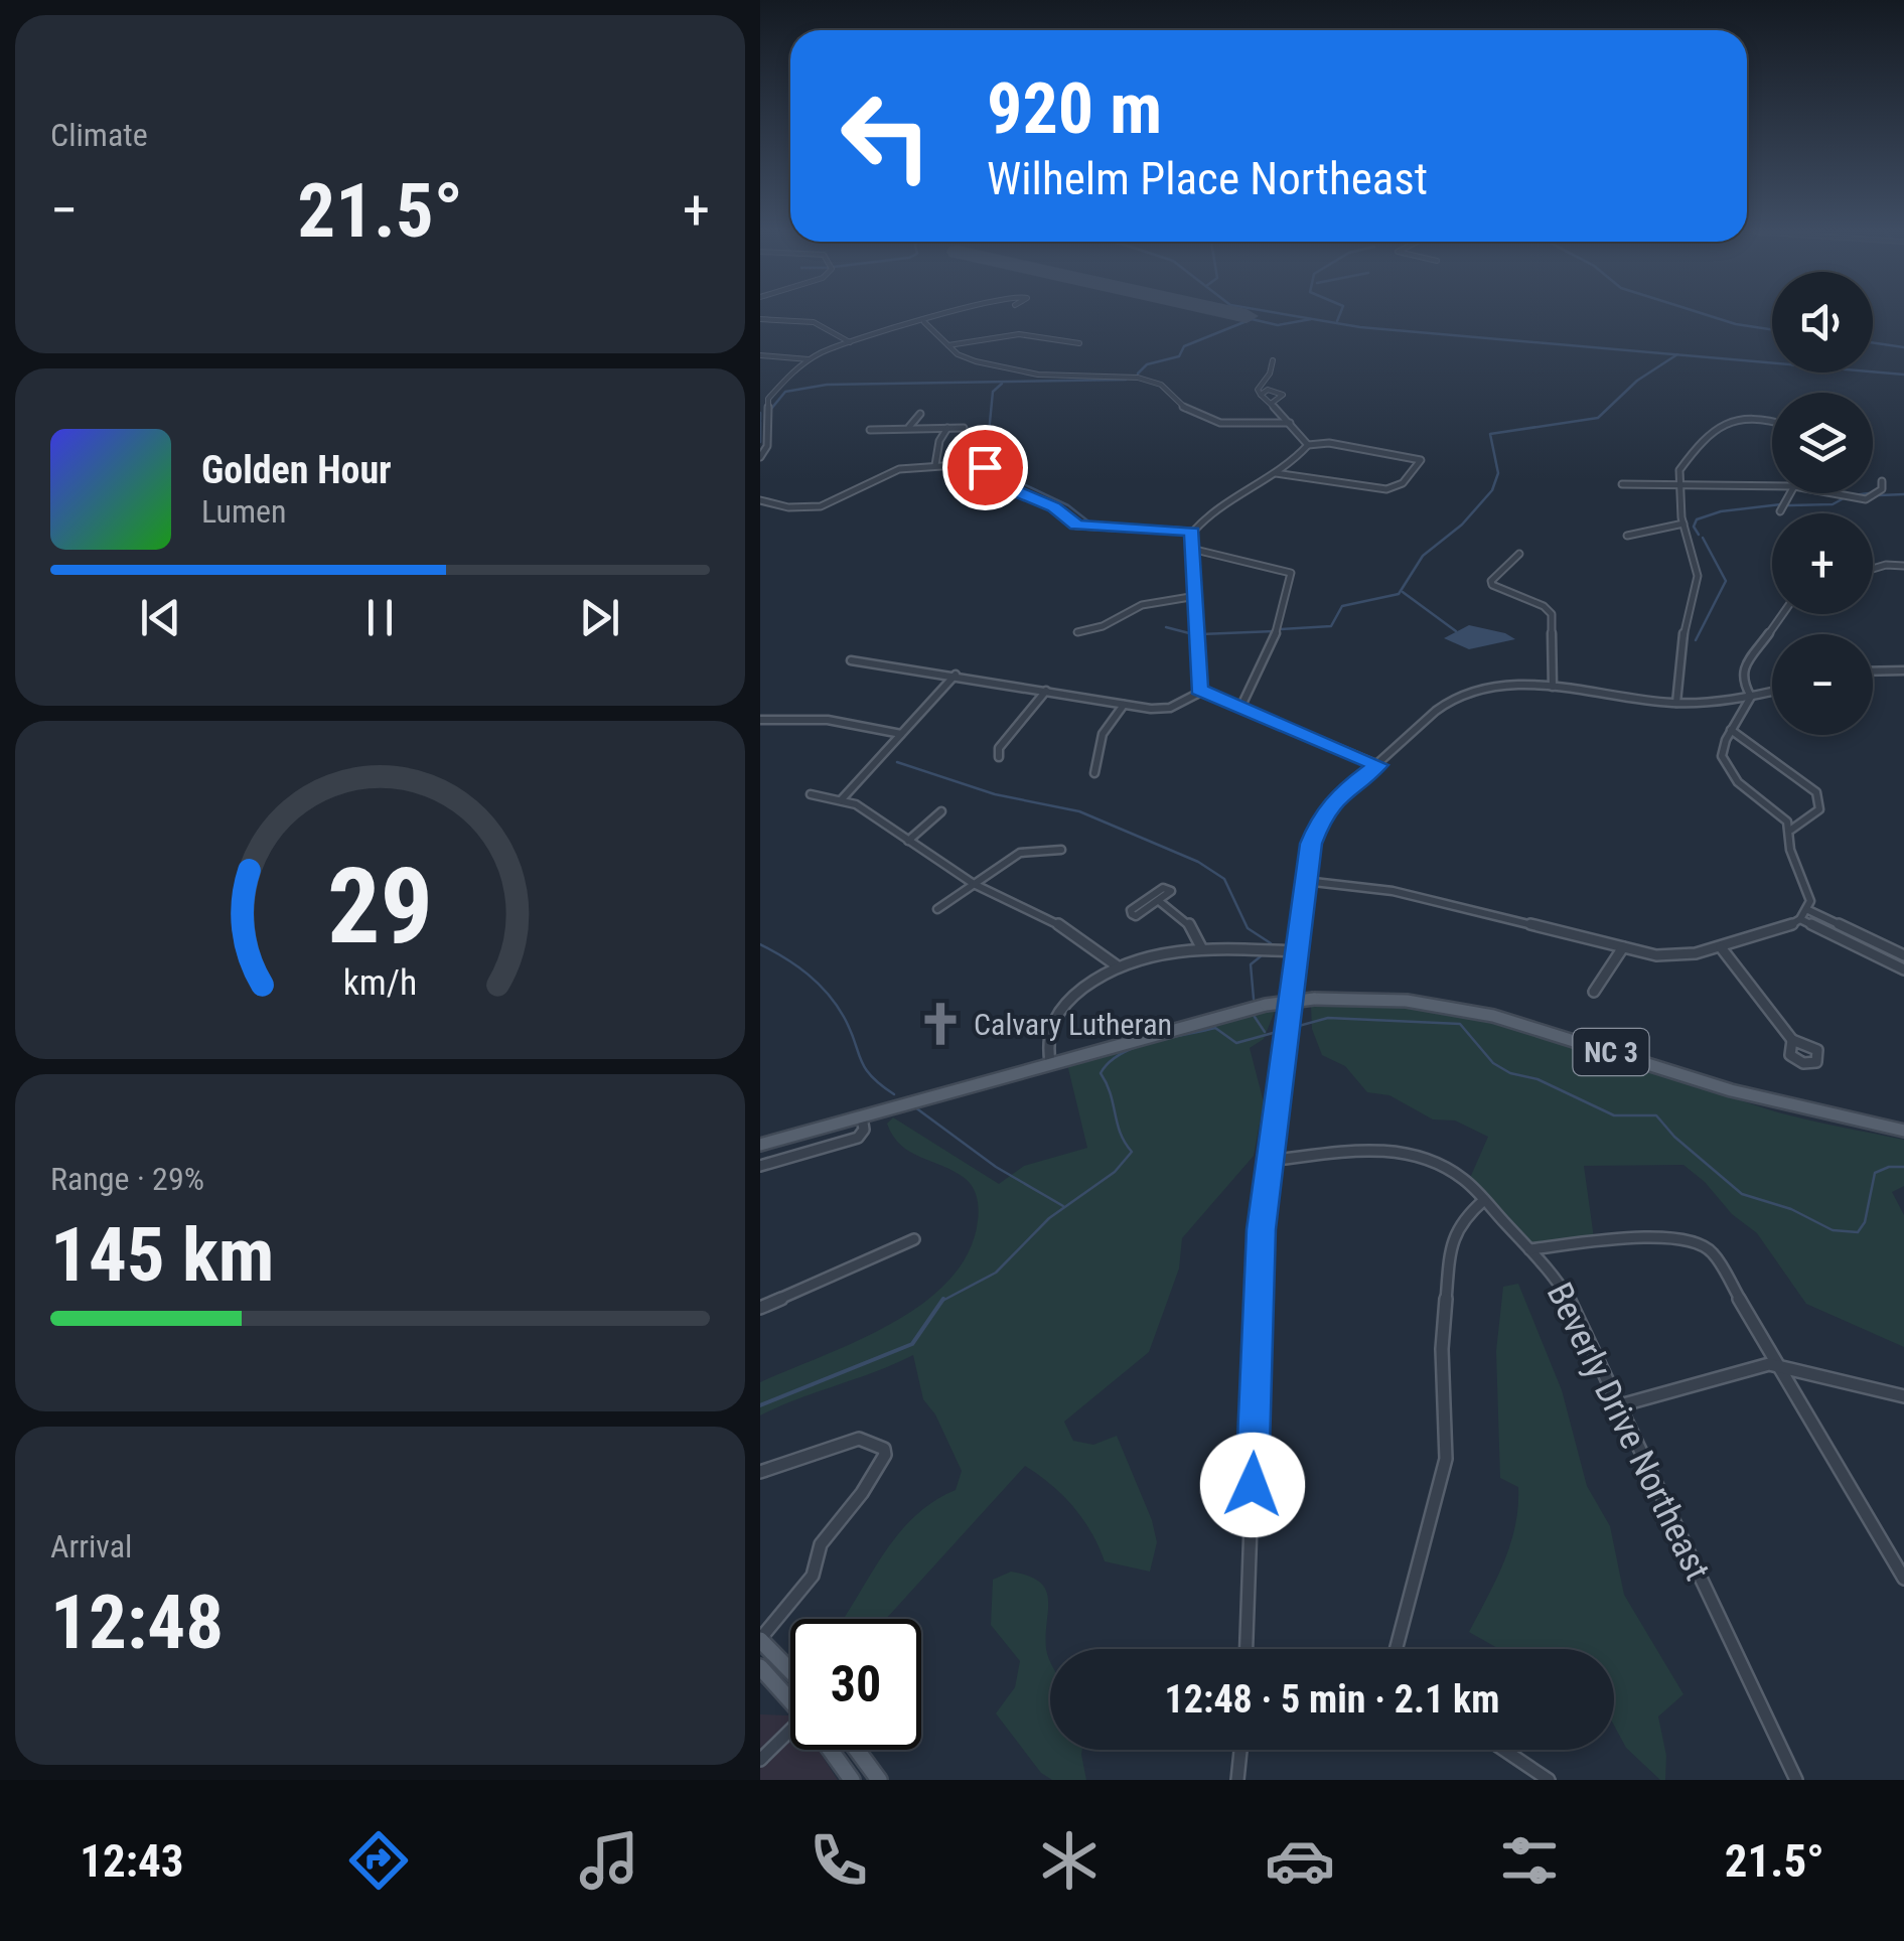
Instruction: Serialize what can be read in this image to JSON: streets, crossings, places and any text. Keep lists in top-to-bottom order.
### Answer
{
  "streets": {
    "main road": ["NC 3"],
    "street": ["Beverly Drive Northeast"]
  },
  "places": {
    "church": ["Calvary Lutheran"]
  },
  "page": {
    "tile": [
      "Climate",
      ["Range · 29%", "145 km"],
      ["Arrival", "12:48"]
    ],
    "turn": ["920 m", "Wilhelm Place Northeast"],
    "heat": ["−", "21.5°", "+"],
    "map_buttons": ["+", "−"],
    "song": ["Golden Hour", "Lumen"],
    "limit": "30",
    "trip": "12:48 · 5 min · 2.1 km",
    "tabs": ["12:43", "21.5°"],
    "gauge": ["29", "km/h"]
  }
}
